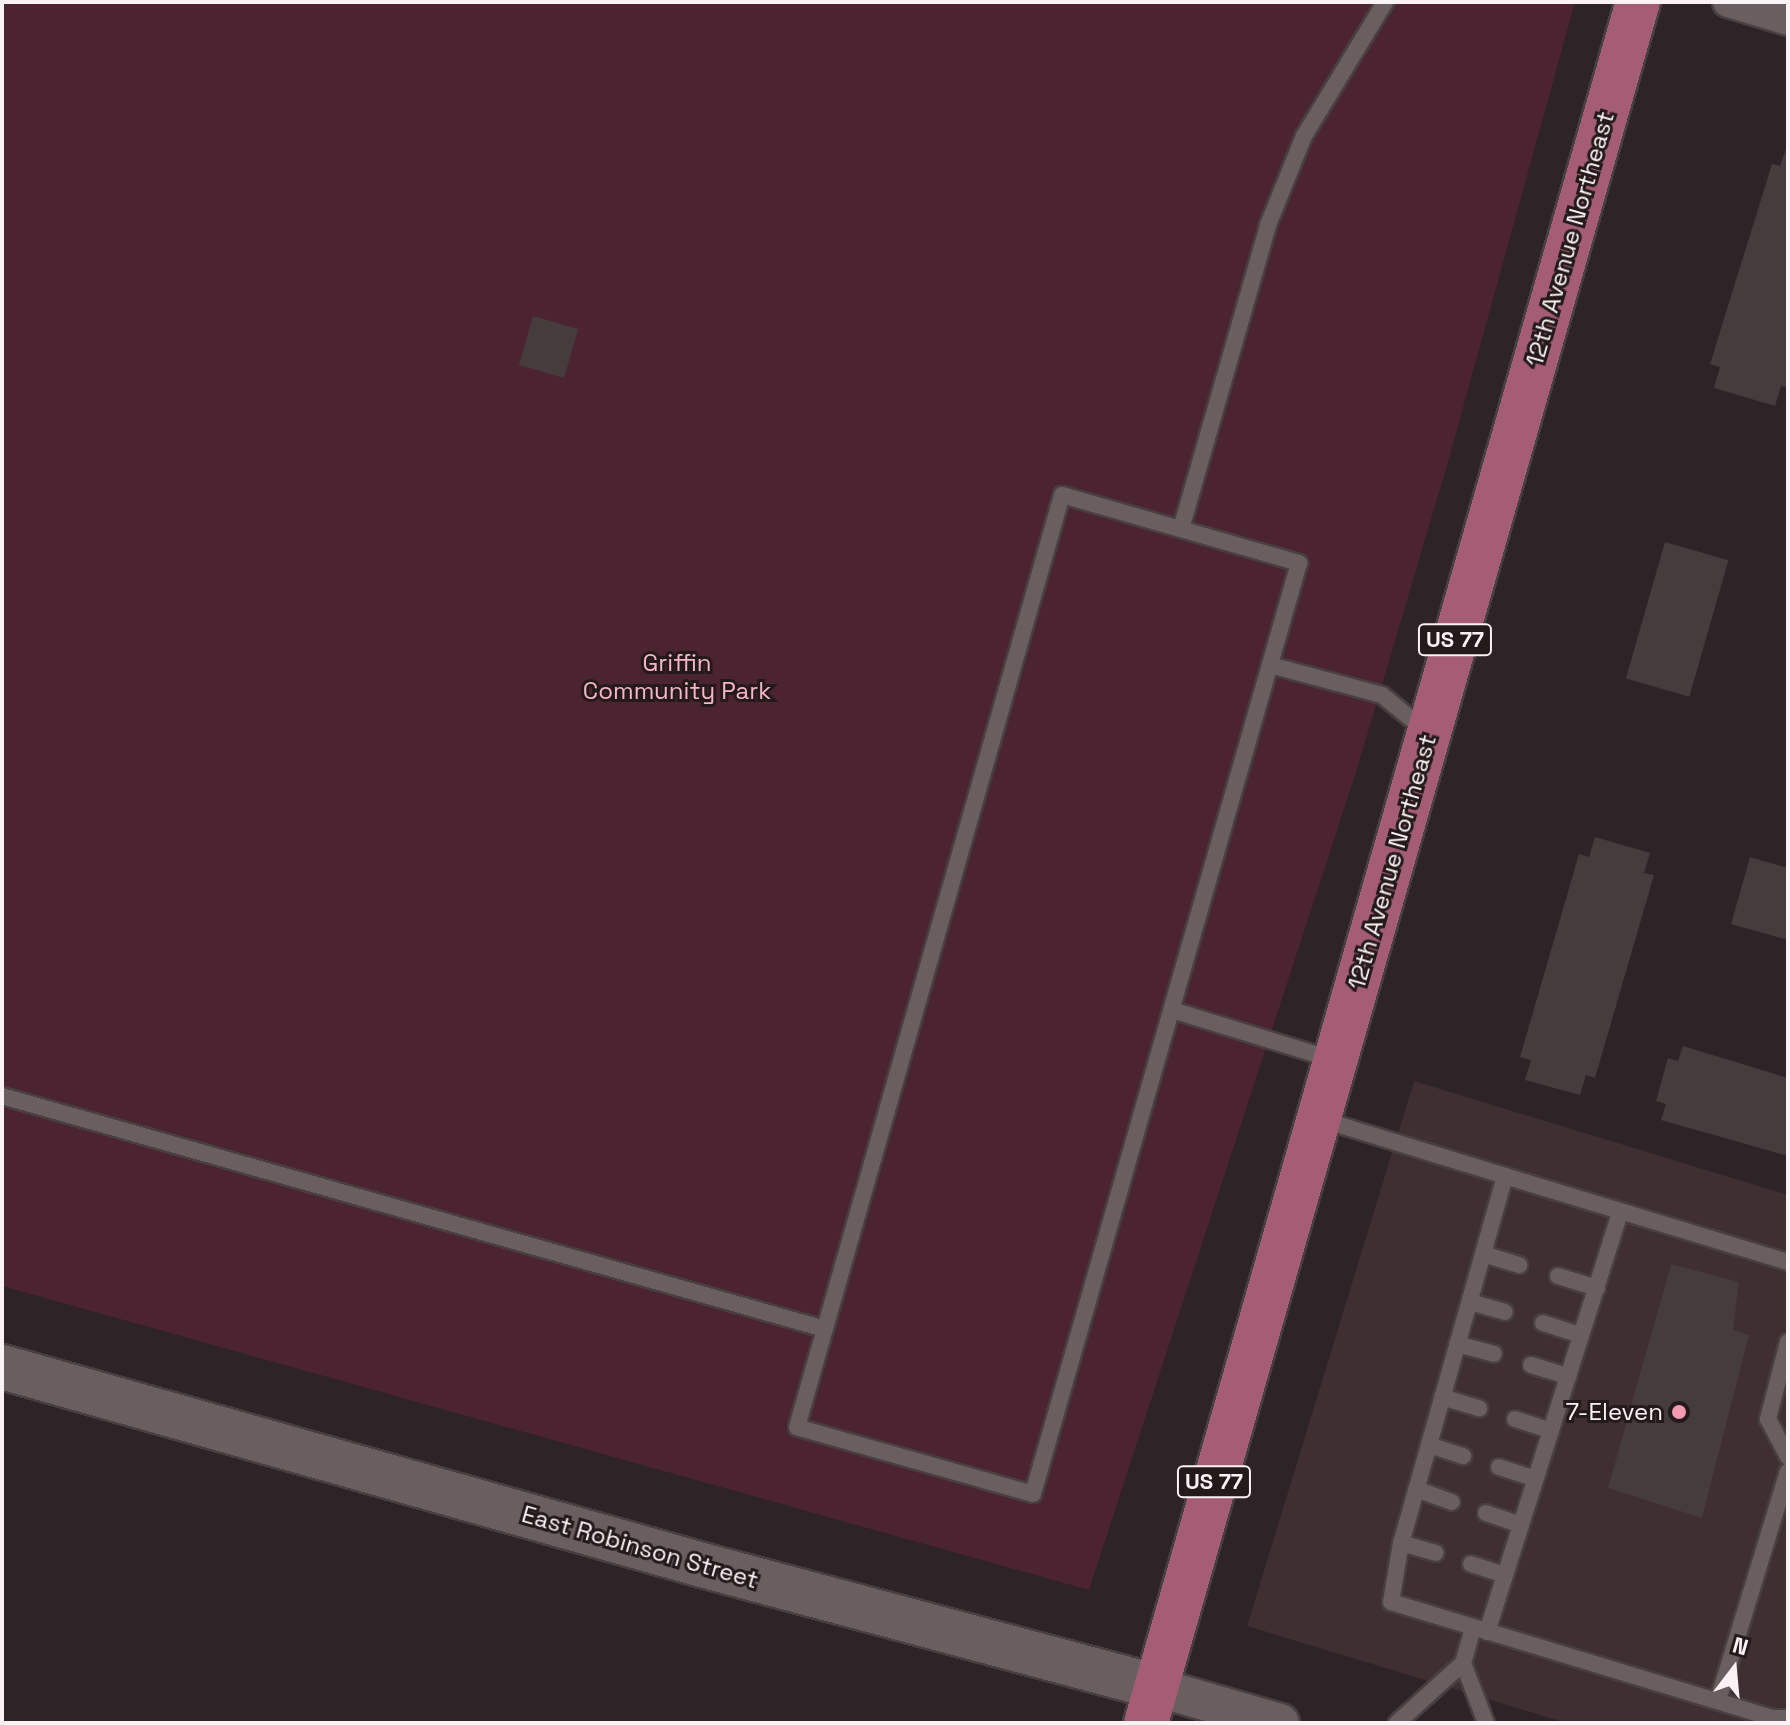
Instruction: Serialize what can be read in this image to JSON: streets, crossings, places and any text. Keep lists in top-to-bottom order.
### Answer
{
  "streets": {
    "main road": ["12th Avenue Northeast", "US 77", "East Robinson Street"]
  },
  "crossings": [
    ["12th Avenue Northeast", "East Robinson Street"]
  ],
  "parks": ["Griffin Community Park"],
  "places": ["7-Eleven"],
  "north": "top"
}
